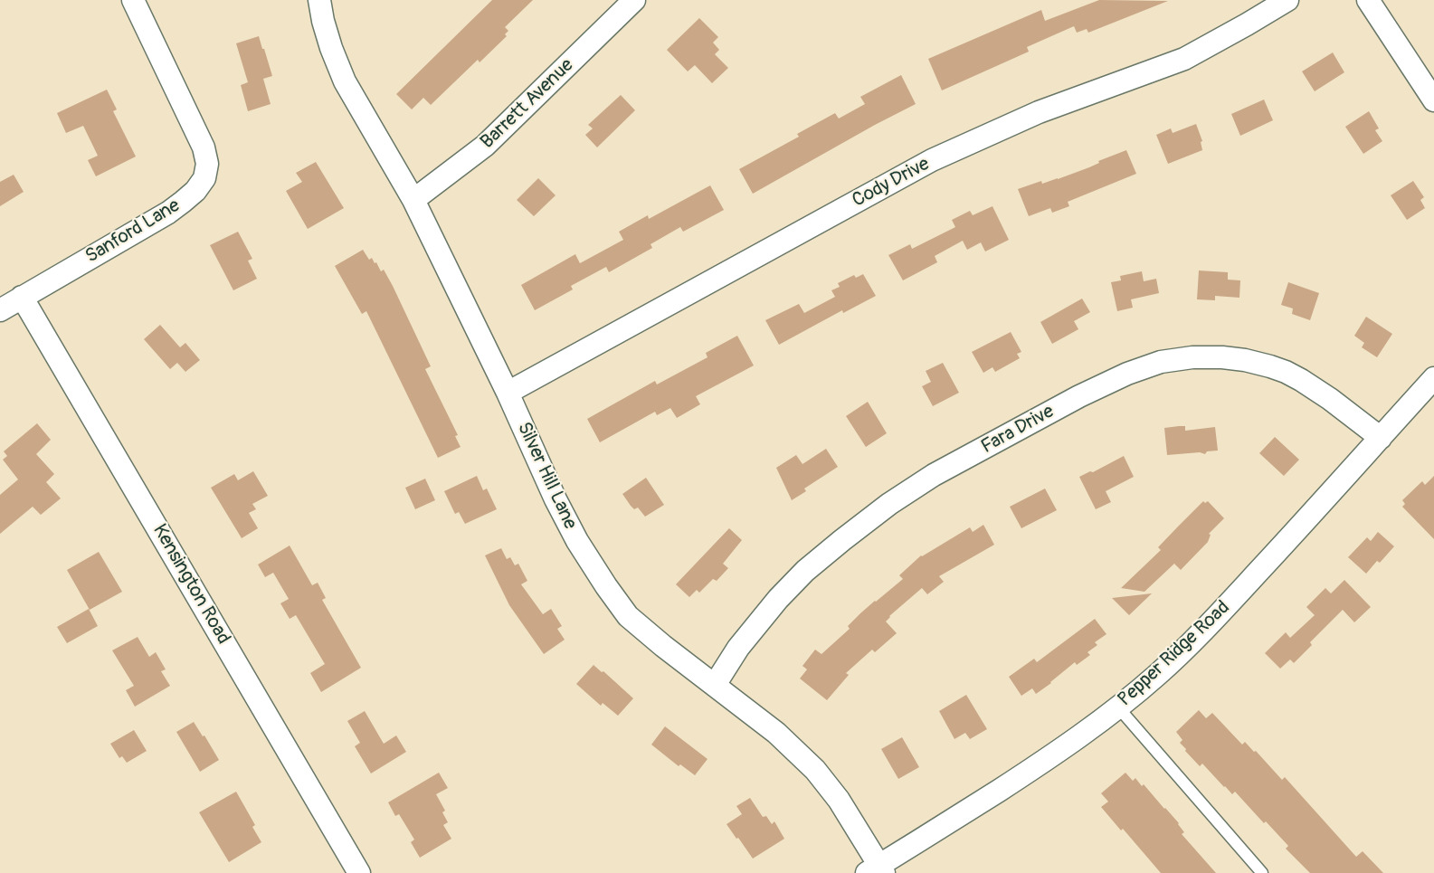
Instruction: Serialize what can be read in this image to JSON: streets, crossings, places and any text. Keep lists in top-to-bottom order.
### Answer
{
  "streets": {
    "street": [
      "Barrett Avenue",
      "Cody Drive",
      "Sanford Lane",
      "Fara Drive",
      "Silver Hill Lane",
      "Kensington Road",
      "Pepper Ridge Road"
    ]
  },
  "crossings": [
    ["Barrett Avenue", "Silver Hill Lane"],
    ["Cody Drive", "Silver Hill Lane"],
    ["Sanford Lane", "Kensington Road"],
    ["Fara Drive", "Silver Hill Lane"],
    ["Fara Drive", "Pepper Ridge Road"],
    ["Silver Hill Lane", "Pepper Ridge Road"]
  ]
}
